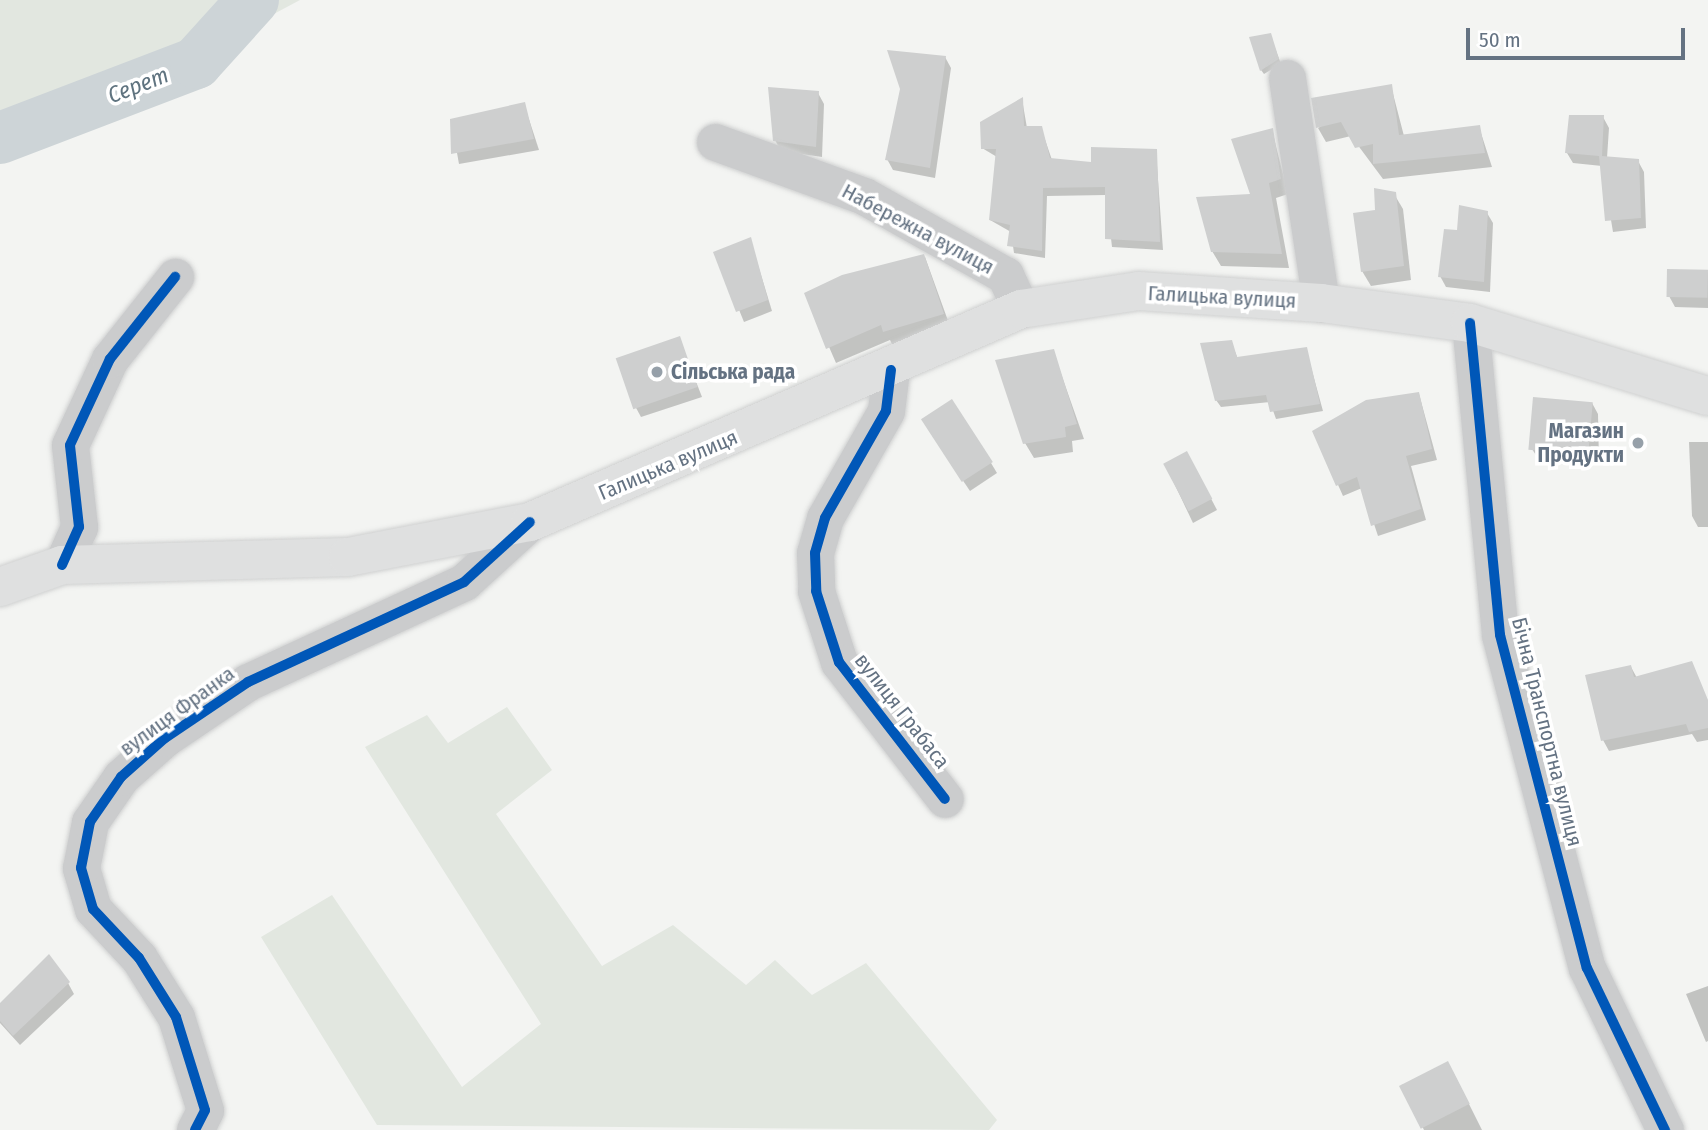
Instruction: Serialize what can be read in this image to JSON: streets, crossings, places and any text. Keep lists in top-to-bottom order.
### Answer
{
  "streets": {
    "main road": ["Галицька вулиця"],
    "street": [
      "Набережна вулиця",
      "вулиця Франка",
      "вулиця Грабаса",
      "Бічна Транспортна вулиця"
    ]
  },
  "crossings": [
    ["Набережна вулиця", "Галицька вулиця"],
    ["Галицька вулиця", "вулиця Франка"],
    ["Галицька вулиця", "вулиця Грабаса"],
    ["Галицька вулиця", "Бічна Транспортна вулиця"]
  ],
  "water": ["Серет"],
  "places": ["Сільська рада", "Магазин Продукти"],
  "scale_bar": "50 m"
}
